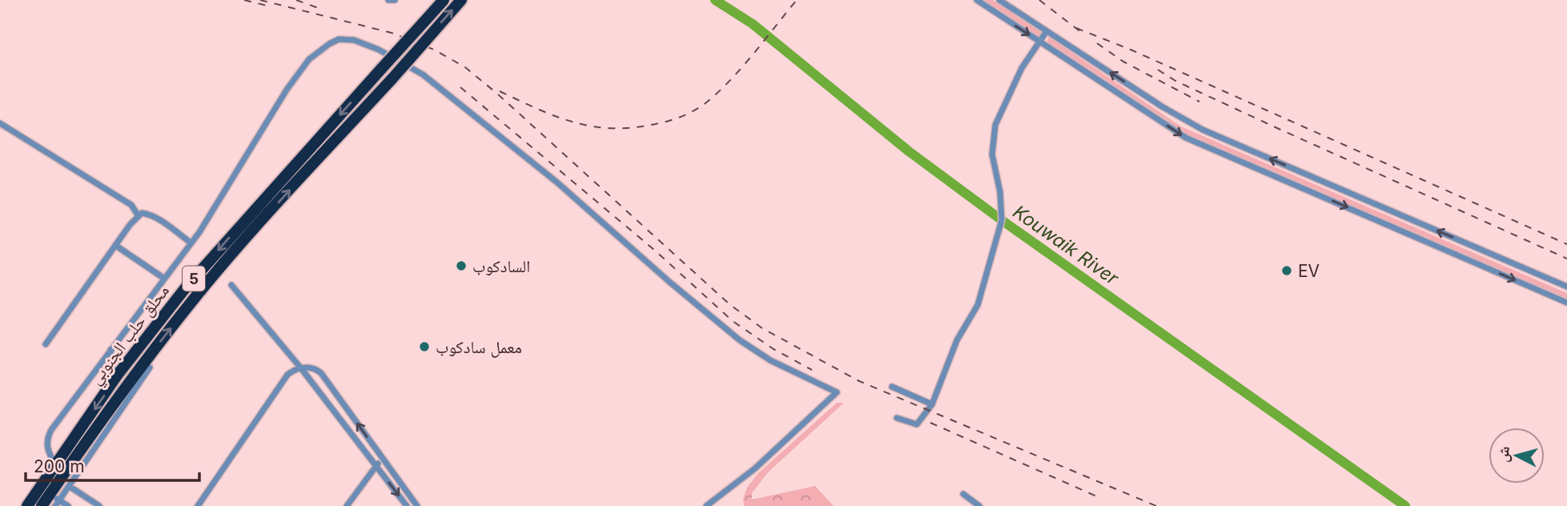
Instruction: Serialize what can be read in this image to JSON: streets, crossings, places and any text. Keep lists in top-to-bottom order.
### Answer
{
  "streets": {
    "highway": ["5", "محلق حلب الجنوبي"]
  },
  "water": ["Kouwaik River"],
  "places": ["السادكوب", "EV", "معمل سادكوب"],
  "scale_bar": "200 m",
  "north": "left"
}
